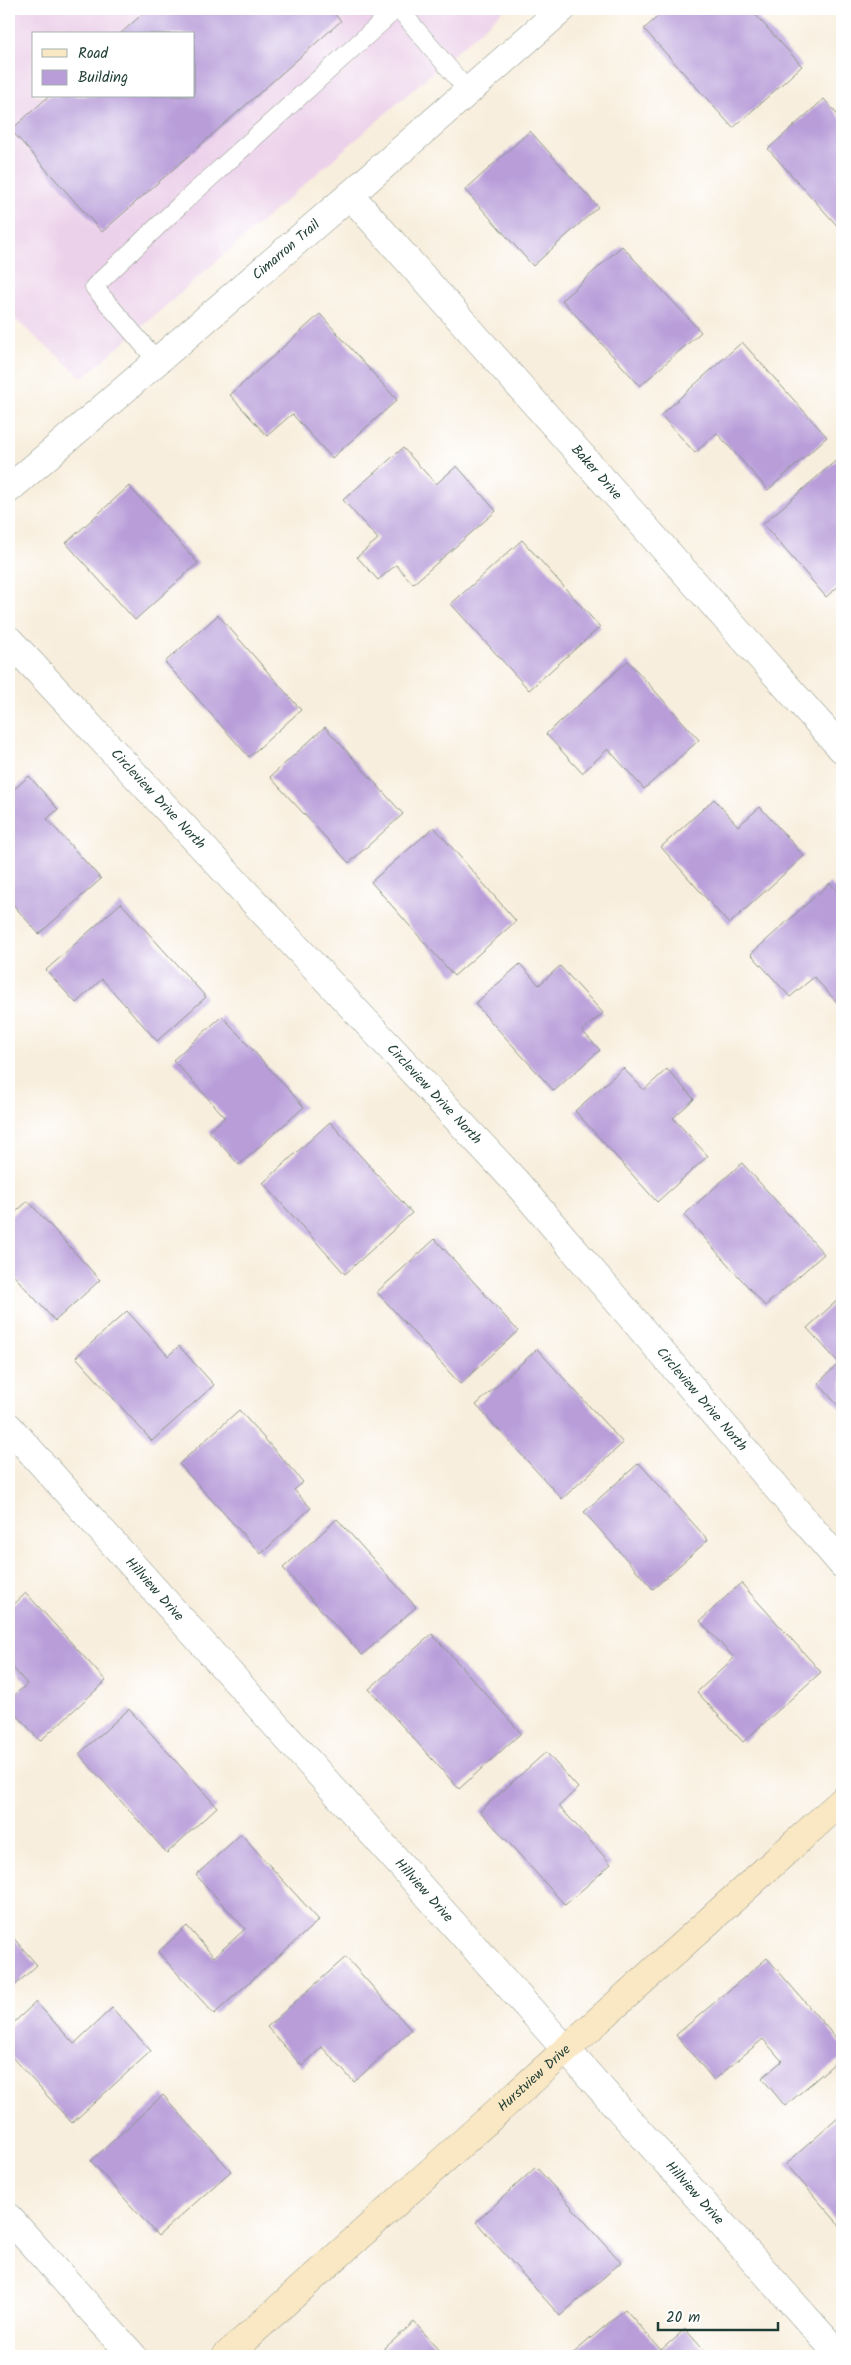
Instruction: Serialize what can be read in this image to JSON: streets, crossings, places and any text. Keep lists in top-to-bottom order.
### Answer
{
  "streets": {
    "street": [
      "Cimarron Trail",
      "Baker Drive",
      "Circleview Drive North",
      "Hillview Drive",
      "Hurstview Drive"
    ]
  },
  "crossings": [
    ["Cimarron Trail", "Baker Drive"],
    ["Hillview Drive", "Hurstview Drive"]
  ],
  "legend": ["Road", "Building"],
  "scale_bar": "20 m"
}
